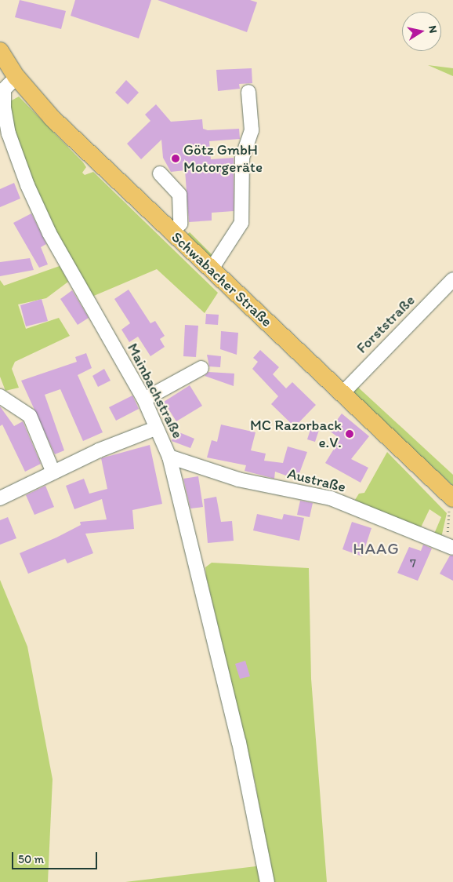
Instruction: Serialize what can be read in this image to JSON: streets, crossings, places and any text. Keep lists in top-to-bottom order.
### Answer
{
  "streets": {
    "main road": ["Schwabacher Straße"],
    "street": ["Forststraße", "Mainbachstraße", "Austraße"]
  },
  "crossings": [
    ["Schwabacher Straße", "Forststraße"],
    ["Schwabacher Straße", "Mainbachstraße"],
    ["Mainbachstraße", "Austraße"]
  ],
  "districts": ["HAAG"],
  "places": ["Götz GmbH Motorgeräte", "MC Razorback e.V."],
  "house_numbers": ["7"],
  "scale_bar": "50 m",
  "north": "right"
}
